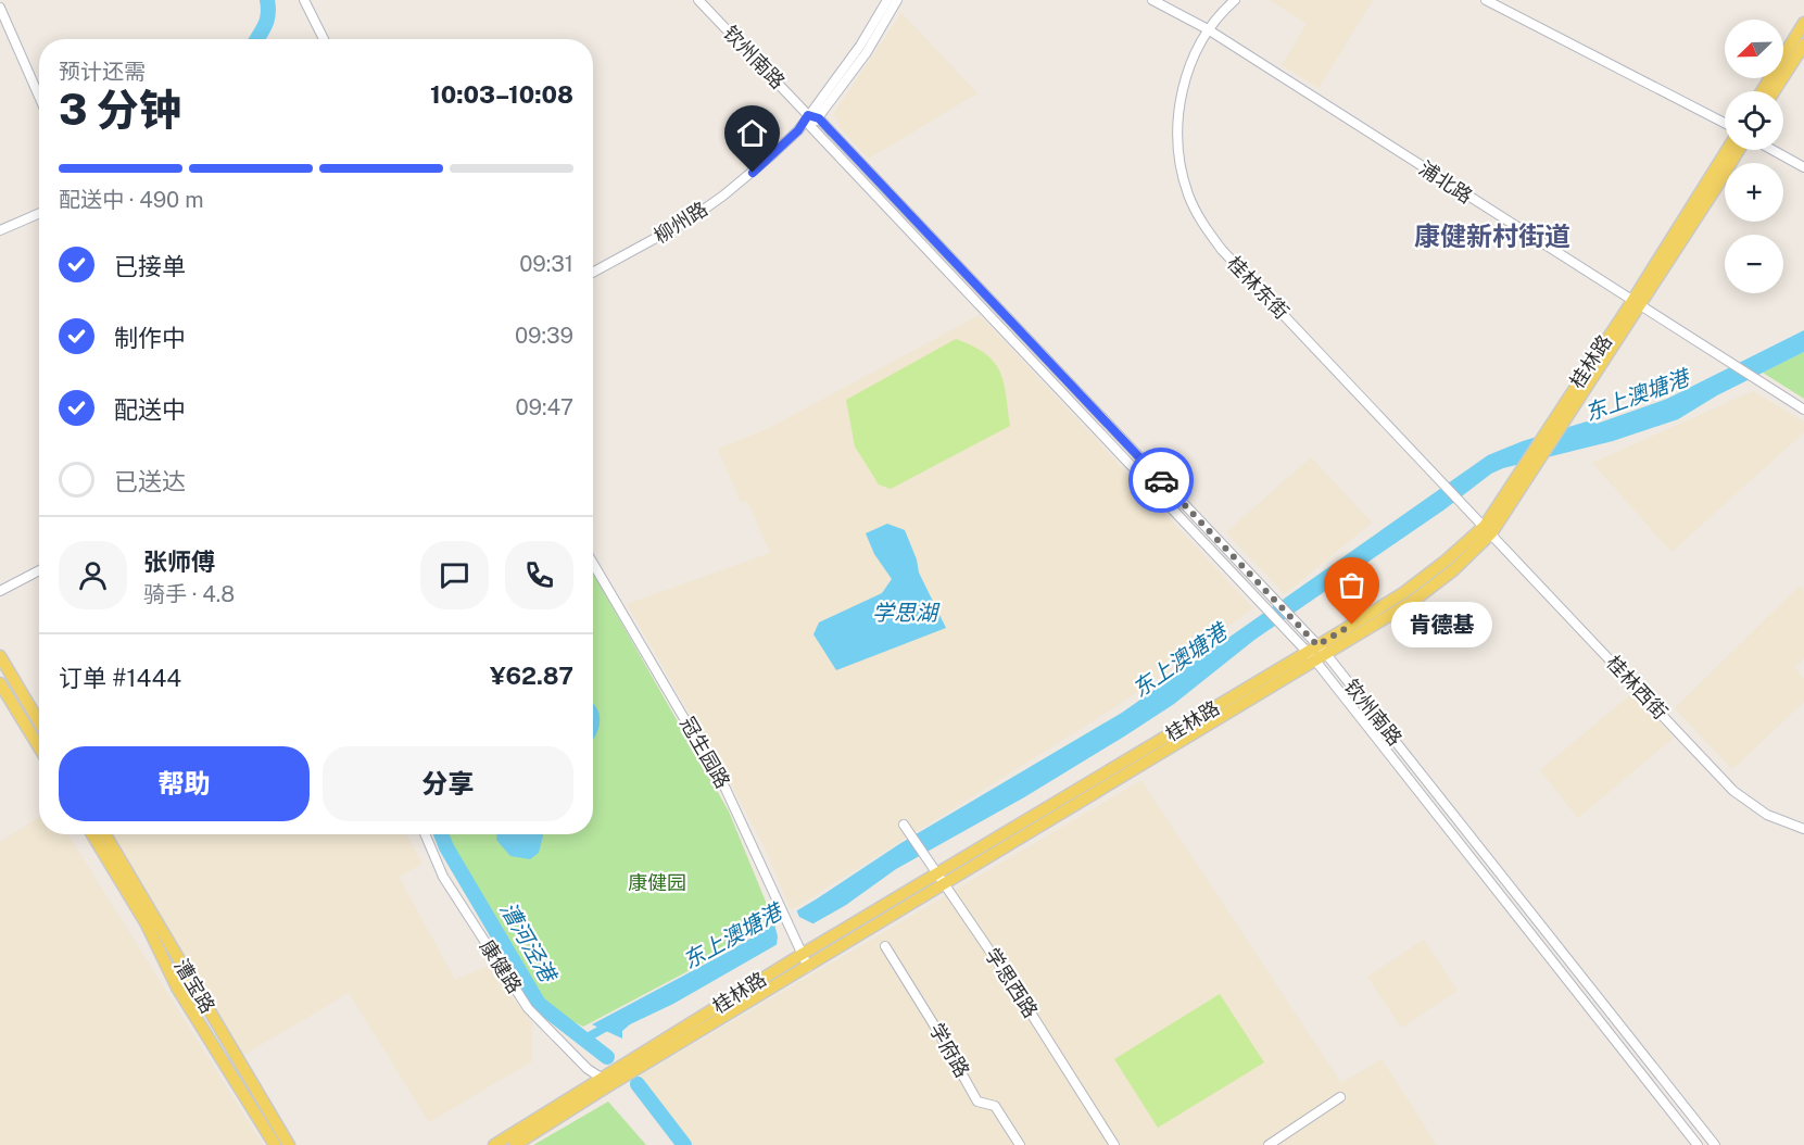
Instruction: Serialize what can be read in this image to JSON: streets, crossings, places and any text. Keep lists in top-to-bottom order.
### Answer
{
  "streets": {
    "main road": ["桂林路", "漕宝路"],
    "street": [
      "钦州南路",
      "浦北路",
      "柳州路",
      "桂林东街",
      "桂林西街",
      "冠生园路",
      "康健路",
      "学思西路",
      "学府路"
    ]
  },
  "crossings": [
    ["钦州南路", "柳州路"],
    ["钦州南路", "桂林路"],
    ["浦北路", "桂林东街"],
    ["浦北路", "桂林路"],
    ["桂林东街", "桂林路"],
    ["桂林东街", "桂林西街"],
    ["桂林路", "桂林西街"],
    ["桂林路", "冠生园路"],
    ["桂林路", "康健路"],
    ["桂林路", "学思西路"]
  ],
  "districts": ["康健新村街道"],
  "water": ["东上澳塘港", "学思湖", "漕河泾港"],
  "parks": ["康健园"],
  "places": ["肯德基"],
  "north": "bottom left",
  "page": {
    "map_buttons": ["+", "−"],
    "heading": ["3 分钟", "预计还需", "10:03–10:08"],
    "panel": [
      "张师傅",
      "骑手 · 4.8",
      "订单 #1444",
      "¥62.87"
    ],
    "bar": "配送中 · 490 m",
    "list": [
      ["已接单", "09:31"],
      ["制作中", "09:39"],
      ["配送中", "09:47"],
      "已送达"
    ],
    "bubble": "肯德基",
    "buttons": ["帮助", "分享"]
  }
}
